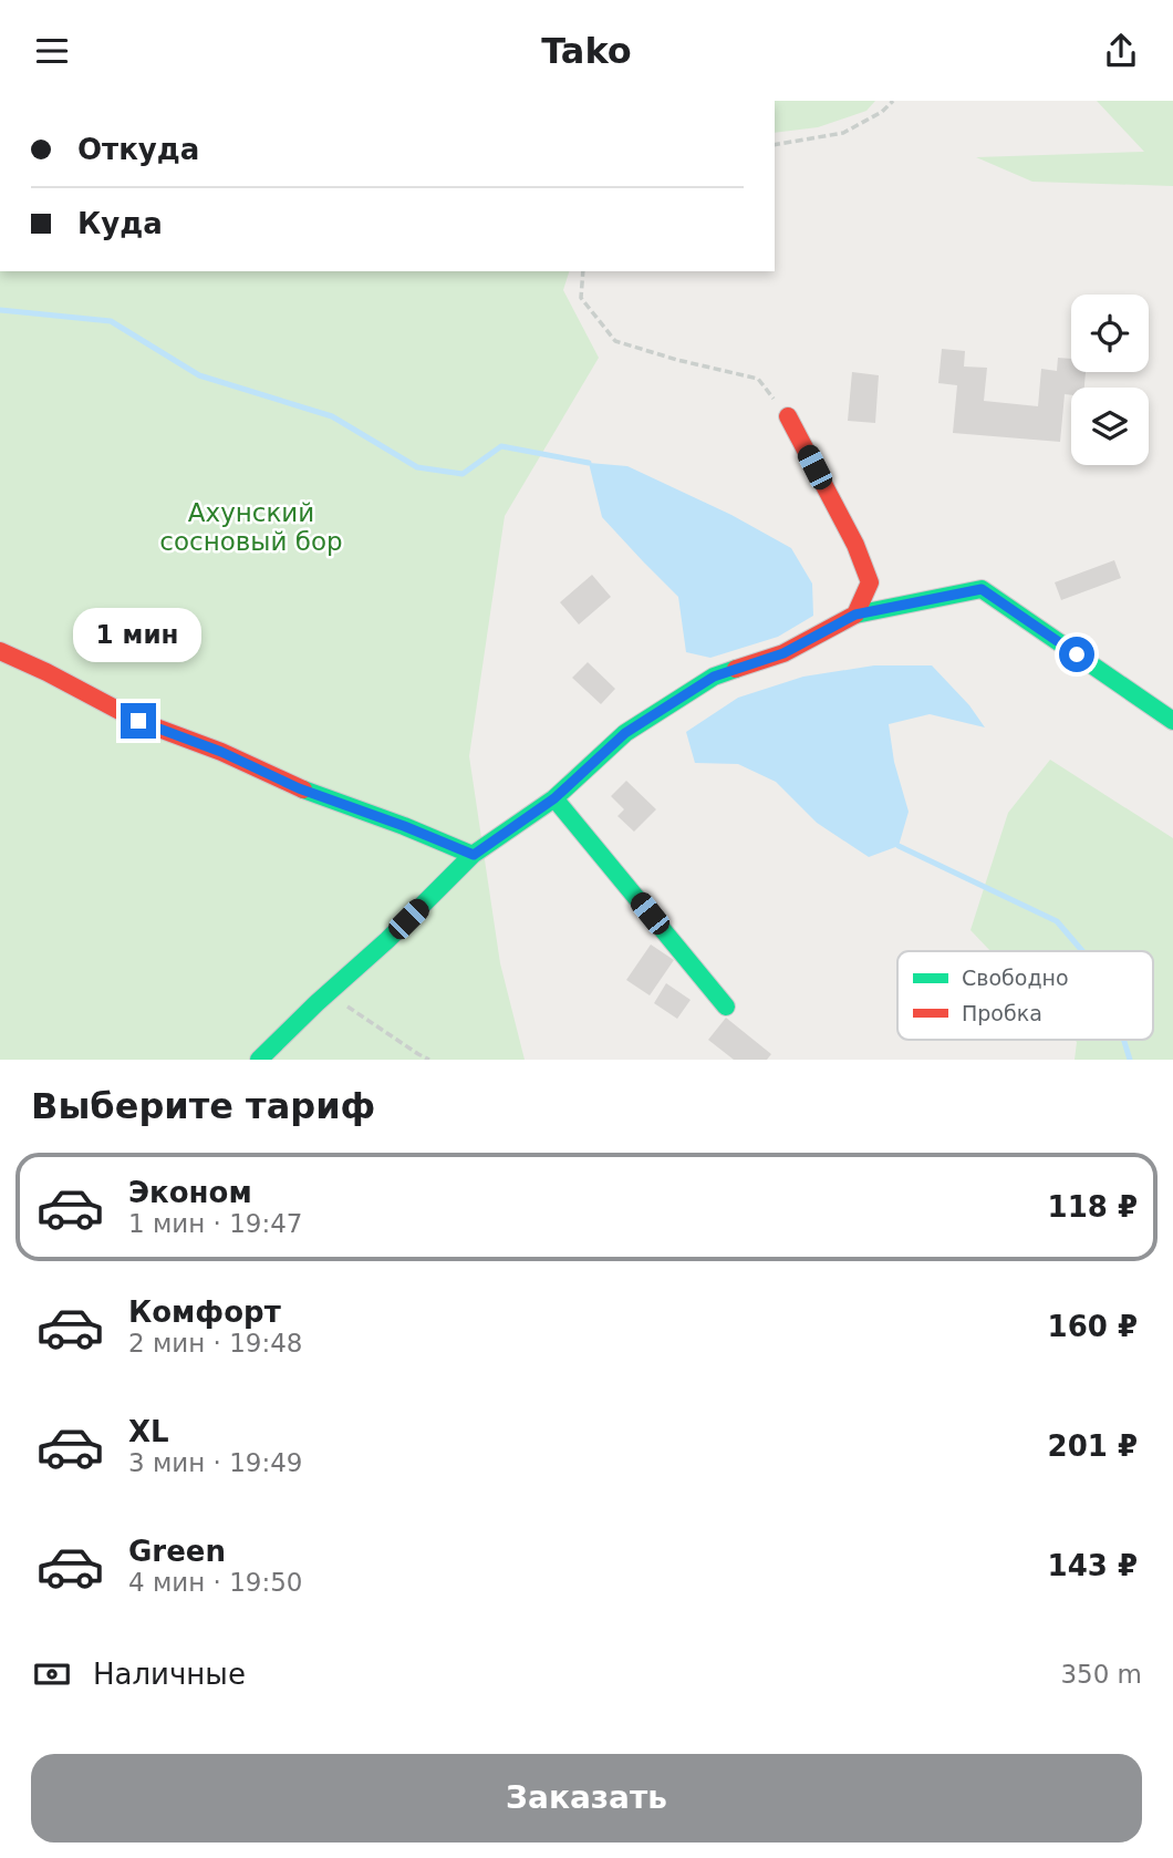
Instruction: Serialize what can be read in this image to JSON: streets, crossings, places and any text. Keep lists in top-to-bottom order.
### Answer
{
  "parks": ["Ахунский сосновый бор"],
  "legend": ["Свободно", "Пробка"],
  "page": {
    "header": "Tako",
    "banner": ["Откуда", "Куда"],
    "bubble": "1 мин",
    "heading": "Выберите тариф",
    "list": [
      {
        "name": "Эконом",
        "note": "1 мин · 19:47",
        "value": "118 ₽"
      },
      {
        "name": "Комфорт",
        "note": "2 мин · 19:48",
        "value": "160 ₽"
      },
      {
        "name": "XL",
        "note": "3 мин · 19:49",
        "value": "201 ₽"
      },
      {
        "name": "Green",
        "note": "4 мин · 19:50",
        "value": "143 ₽"
      }
    ],
    "pay": ["Наличные", "350 m"],
    "buttons": "Заказать"
  }
}
